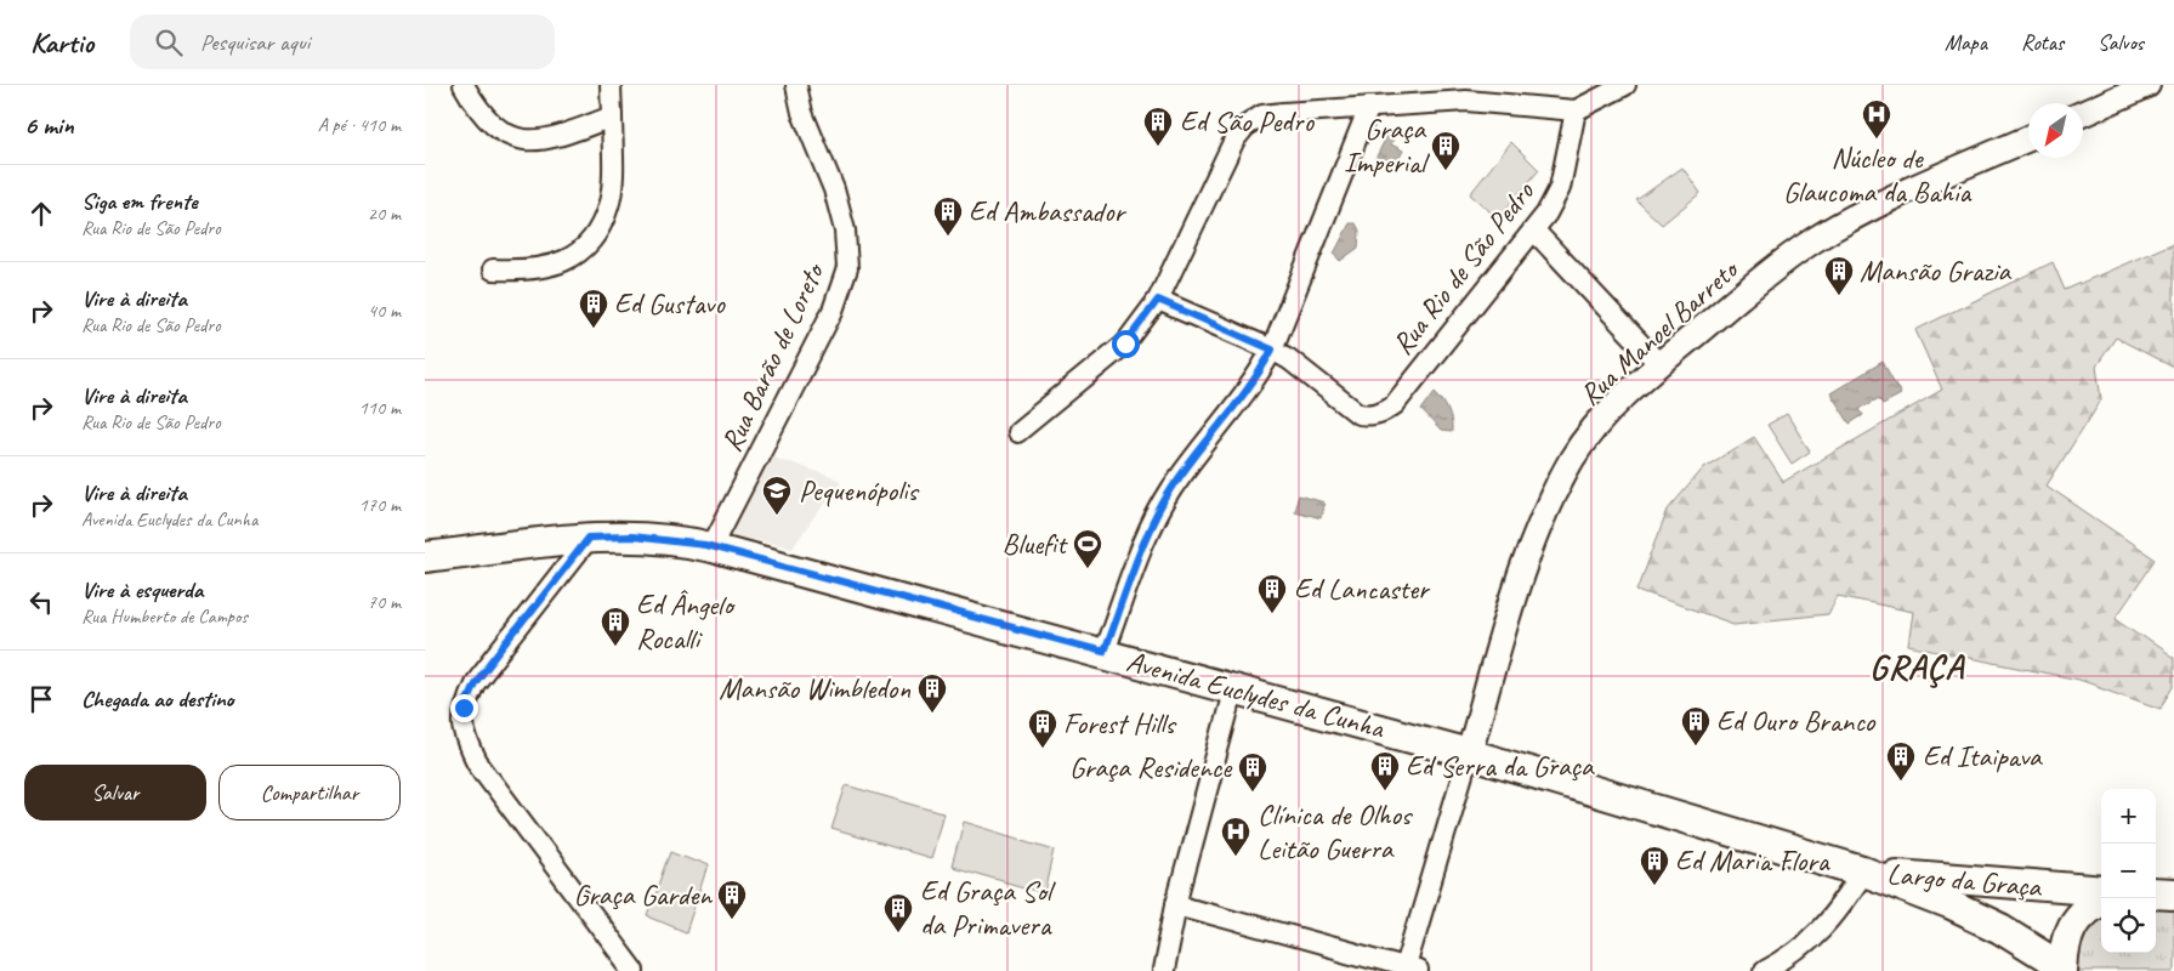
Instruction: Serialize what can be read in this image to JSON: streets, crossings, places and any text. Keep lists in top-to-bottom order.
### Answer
{
  "streets": {
    "main road": ["Avenida Euclydes da Cunha", "Largo da Graça"],
    "street": ["Rua Rio de São Pedro", "Rua Manoel Barreto", "Rua Barão de Loreto"]
  },
  "crossings": [
    ["Rua Manoel Barreto", "Avenida Euclydes da Cunha"],
    ["Rua Barão de Loreto", "Avenida Euclydes da Cunha"],
    ["Avenida Euclydes da Cunha", "Largo da Graça"]
  ],
  "districts": ["GRAÇA"],
  "places": {
    "hospital": ["Núcleo de Glaucoma da Bahia", "Clínica de Olhos Leitão Guerra"],
    "building": [
      "Ed São Pedro",
      "Graça Imperial",
      "Ed Ambassador",
      "Mansão Grazia",
      "Ed Gustavo",
      "Ed Lancaster",
      "Ed Ângelo Rocalli",
      "Mansão Wimbledon",
      "Ed Ouro Branco",
      "Forest Hills",
      "Ed Itaipava",
      "Ed Serra da Graça",
      "Graça Residence",
      "Ed Maria Flora",
      "Graça Garden",
      "Ed Graça Sol da Primavera"
    ],
    "school or university": ["Pequenópolis"],
    "sports": ["Bluefit"]
  },
  "north": "bottom left",
  "page": {
    "header": "Kartio",
    "search": "Pesquisar aqui",
    "nav": ["Mapa", "Rotas", "Salvos"],
    "heading": ["6 min", "A pé · 410 m"],
    "list": [
      ["Siga em frente", "Rua Rio de São Pedro", "20 m"],
      ["Vire à direita", "Rua Rio de São Pedro", "40 m"],
      ["Vire à direita", "Rua Rio de São Pedro", "110 m"],
      ["Vire à direita", "Avenida Euclydes da Cunha", "170 m"],
      ["Vire à esquerda", "Rua Humberto de Campos", "70 m"],
      "Chegada ao destino"
    ],
    "buttons": ["Salvar", "Compartilhar"],
    "map_buttons": ["+", "−"]
  }
}
